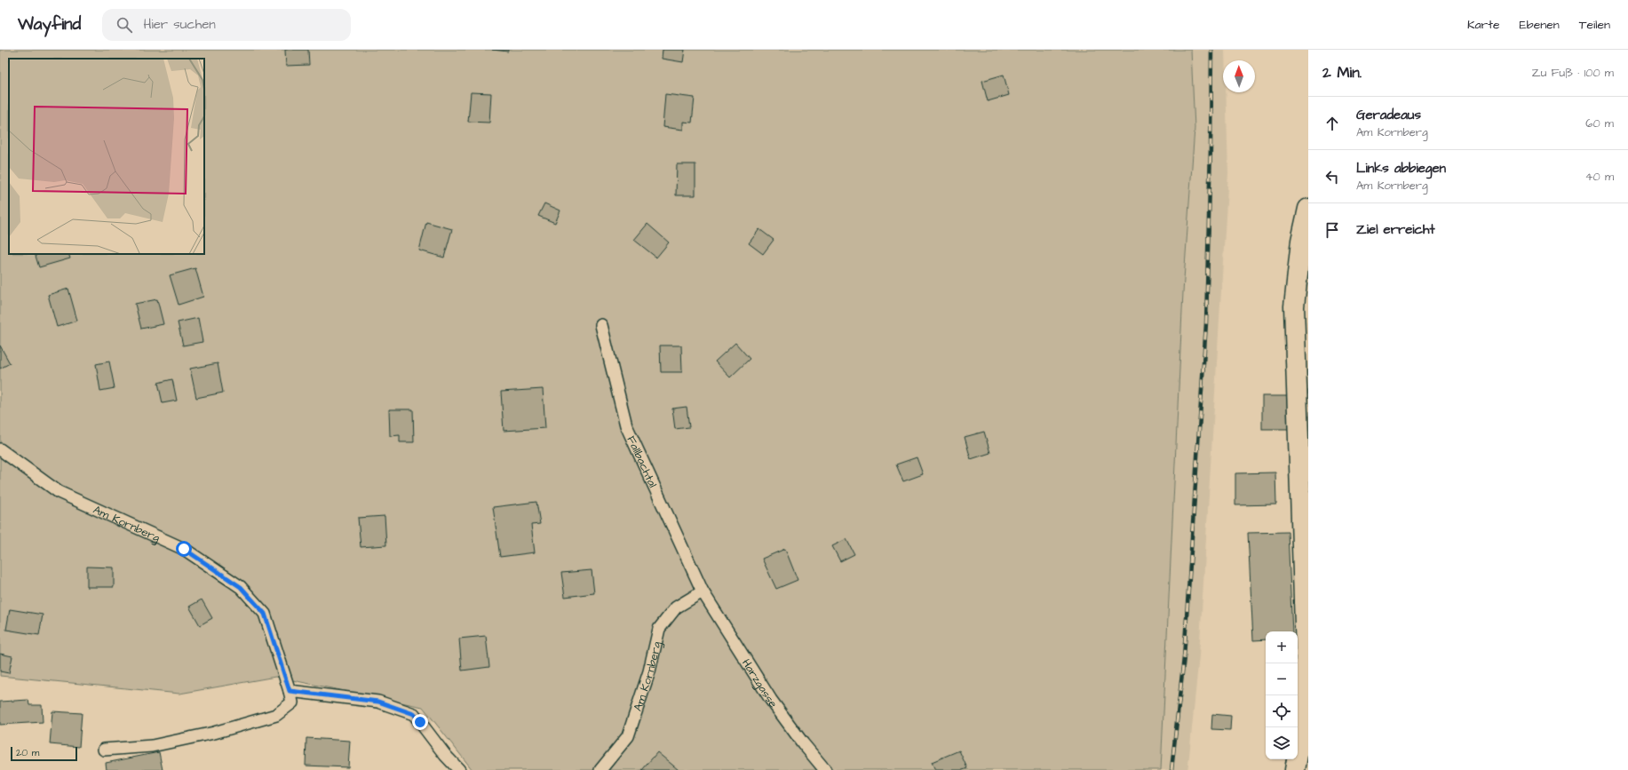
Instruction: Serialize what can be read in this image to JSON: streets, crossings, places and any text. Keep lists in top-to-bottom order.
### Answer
{
  "streets": {
    "lane": ["Fallbachtal", "Am Kornberg", "Harzgasse"]
  },
  "crossings": [
    ["Fallbachtal", "Am Kornberg"],
    ["Fallbachtal", "Harzgasse"],
    ["Am Kornberg", "Harzgasse"]
  ],
  "scale_bar": "20 m",
  "north": "top",
  "page": {
    "header": "Wayfind",
    "search": "Hier suchen",
    "nav": ["Karte", "Ebenen", "Teilen"],
    "heading": ["2 Min.", "Zu Fuß · 100 m"],
    "list": [
      ["Geradeaus", "Am Kornberg", "60 m"],
      ["Links abbiegen", "Am Kornberg", "40 m"],
      "Ziel erreicht"
    ],
    "map_buttons": ["+", "−"],
    "scale": "20 m"
  }
}
